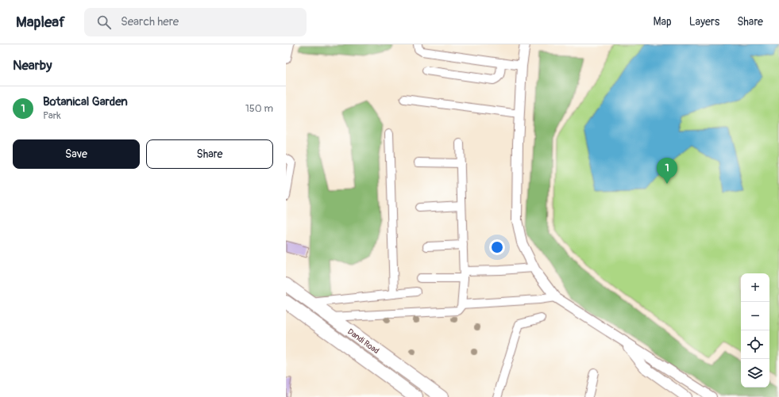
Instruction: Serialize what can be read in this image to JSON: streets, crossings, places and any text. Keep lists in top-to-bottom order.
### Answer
{
  "streets": {
    "main road": ["Dandi Road"]
  },
  "page": {
    "header": "Mapleaf",
    "search": "Search here",
    "nav": ["Map", "Layers", "Share"],
    "heading": "Nearby",
    "list": [
      {
        "mark": "1",
        "name": "Botanical Garden",
        "note": "Park",
        "value": "150 m"
      }
    ],
    "buttons": ["Save", "Share"],
    "pins": "1",
    "map_buttons": ["+", "−"]
  }
}
